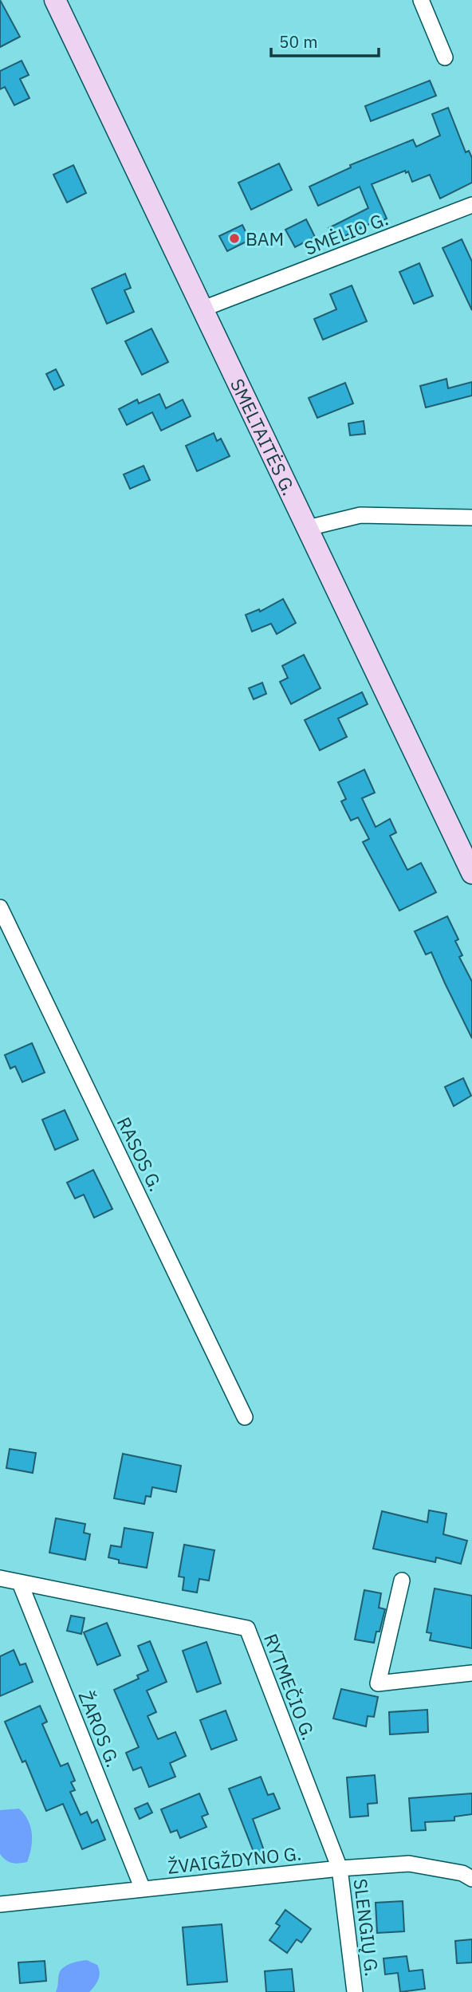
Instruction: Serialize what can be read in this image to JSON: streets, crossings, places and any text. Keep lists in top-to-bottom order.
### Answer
{
  "streets": {
    "main road": ["SMELTAITĖS G."],
    "street": [
      "SMĖLIO G.",
      "RASOS G.",
      "RYTMEČIO G.",
      "ŽAROS G.",
      "ŽVAIGŽDYNO G.",
      "SLENGIŲ G."
    ]
  },
  "crossings": [
    ["SMĖLIO G.", "SMELTAITĖS G."],
    ["RYTMEČIO G.", "ŽAROS G."],
    ["RYTMEČIO G.", "ŽVAIGŽDYNO G."],
    ["RYTMEČIO G.", "SLENGIŲ G."],
    ["ŽAROS G.", "ŽVAIGŽDYNO G."],
    ["ŽVAIGŽDYNO G.", "SLENGIŲ G."]
  ],
  "places": ["BAM"],
  "scale_bar": "50 m"
}
